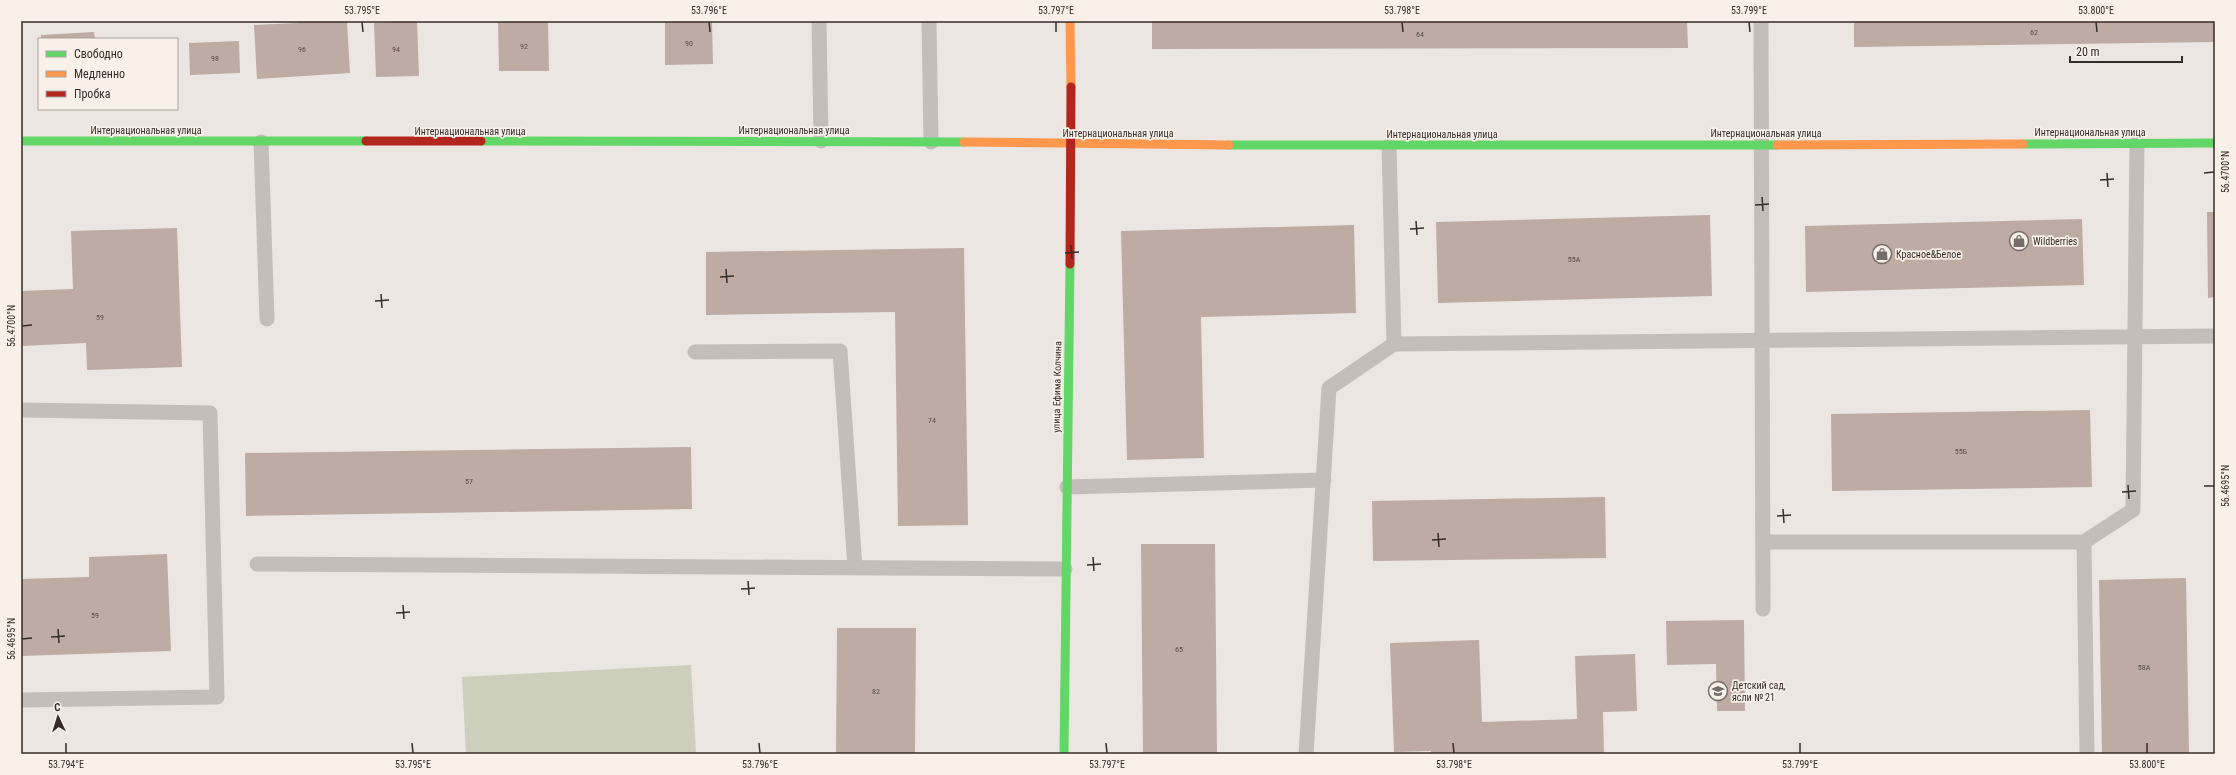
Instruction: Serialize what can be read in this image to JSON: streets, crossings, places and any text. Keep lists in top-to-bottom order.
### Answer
{
  "streets": {
    "street": ["Интернациональная улица", "улица Ефима Колчина"]
  },
  "crossings": [
    ["Интернациональная улица", "улица Ефима Колчина"]
  ],
  "places": {
    "shop": ["Wildberries", "Красное&Белое"],
    "school or university": ["Детский сад, ясли № 21"]
  },
  "house_numbers": [
    "62",
    "64",
    "90",
    "92",
    "96",
    "94",
    "98",
    "55А",
    "59",
    "74",
    "55Б",
    "57",
    "59",
    "65",
    "58А",
    "82"
  ],
  "legend": ["Свободно", "Медленно", "Пробка"],
  "scale_bar": "20 m",
  "north": "top",
  "coordinates": [
    "53.795°E",
    "53.796°E",
    "53.797°E",
    "53.798°E",
    "53.799°E",
    "53.800°E",
    "56.4700°N",
    "56.4695°N",
    "53.794°E"
  ]
}
